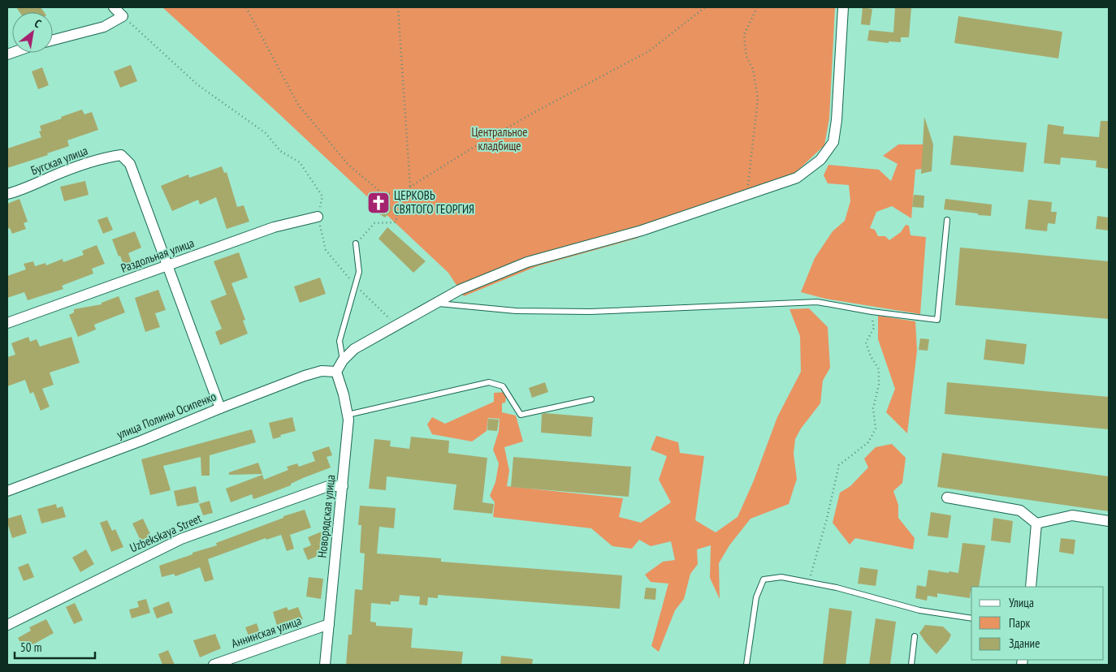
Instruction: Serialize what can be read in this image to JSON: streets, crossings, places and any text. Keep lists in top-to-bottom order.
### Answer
{
  "streets": {
    "street": [
      "Бугская улица",
      "Раздольная улица",
      "улица Полины Осипенко",
      "Новорядская улица",
      "Uzbekskaya Street",
      "Аннинская улица"
    ]
  },
  "crossings": [
    ["Бугская улица", "Раздольная улица"],
    ["улица Полины Осипенко", "Новорядская улица"],
    ["Новорядская улица", "Uzbekskaya Street"],
    ["Новорядская улица", "Аннинская улица"]
  ],
  "parks": ["Центральное кладбище"],
  "places": {
    "church": ["ЦЕРКОВЬ СВЯТОГО ГЕОРГИЯ"]
  },
  "legend": ["Улица", "Парк", "Здание"],
  "scale_bar": "50 m",
  "north": "top right"
}
